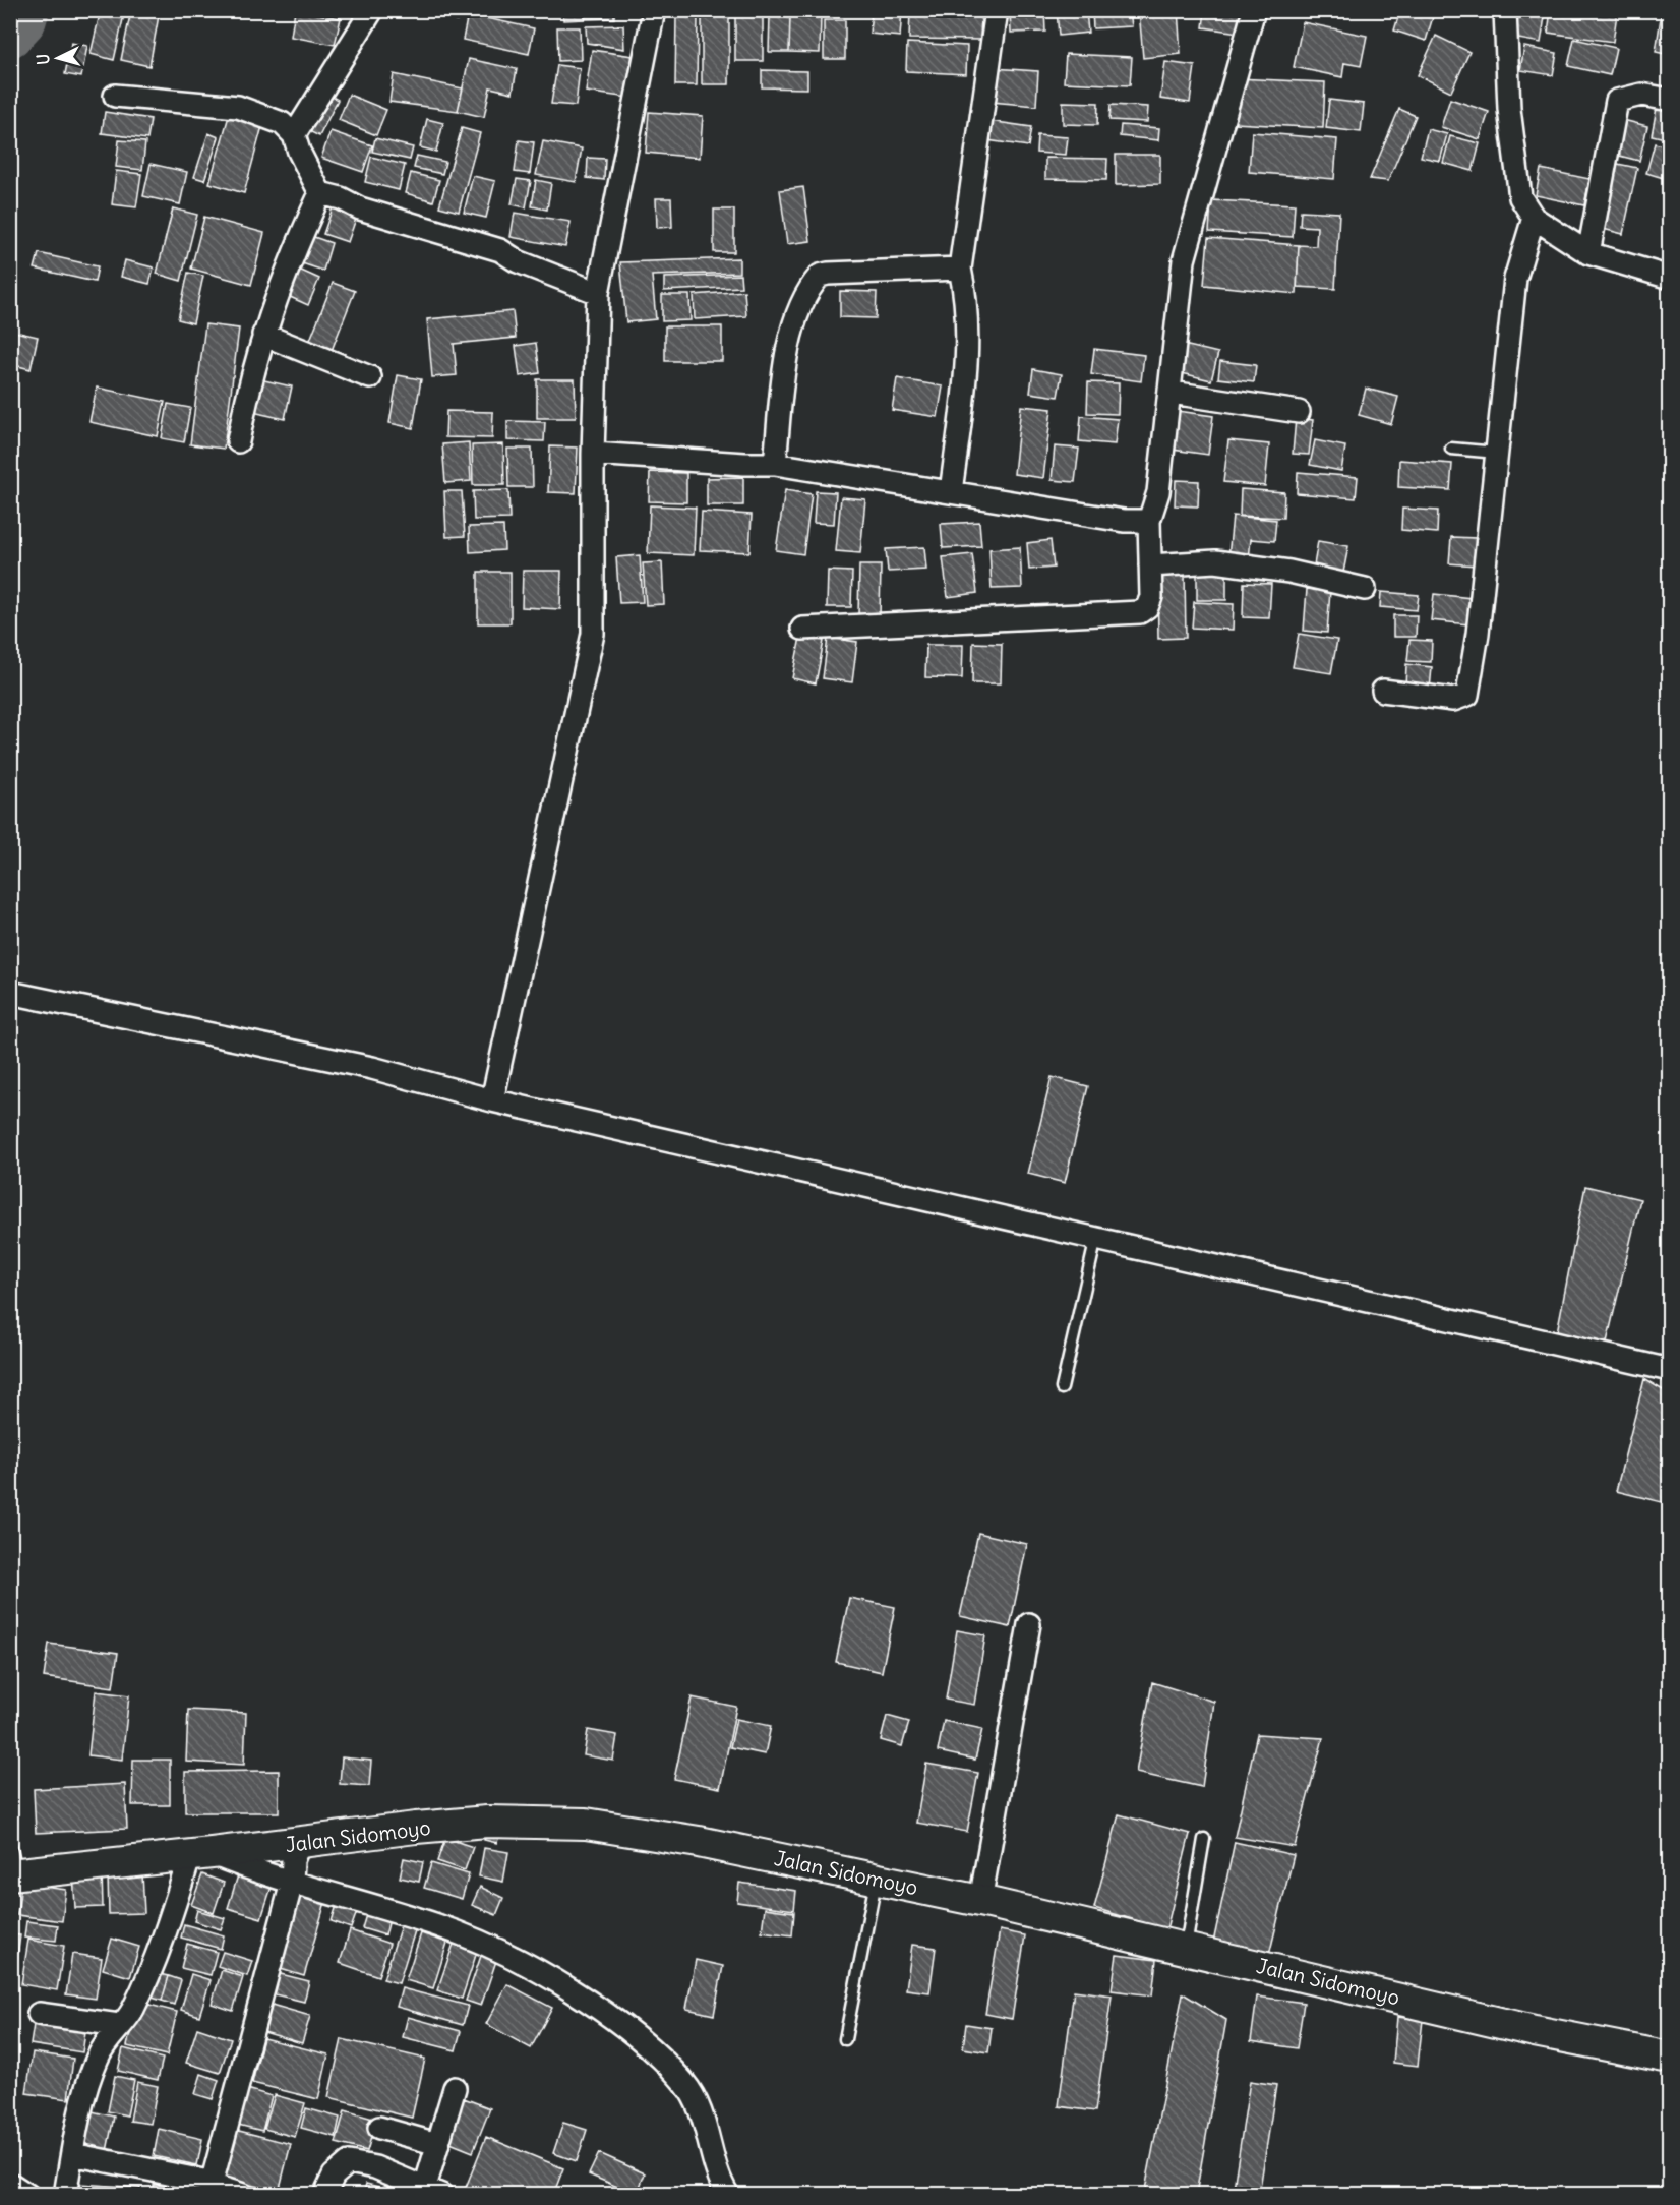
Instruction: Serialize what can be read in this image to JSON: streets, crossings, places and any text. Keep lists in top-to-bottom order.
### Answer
{
  "streets": {
    "main road": ["Jalan Sidomoyo"]
  },
  "north": "left"
}
